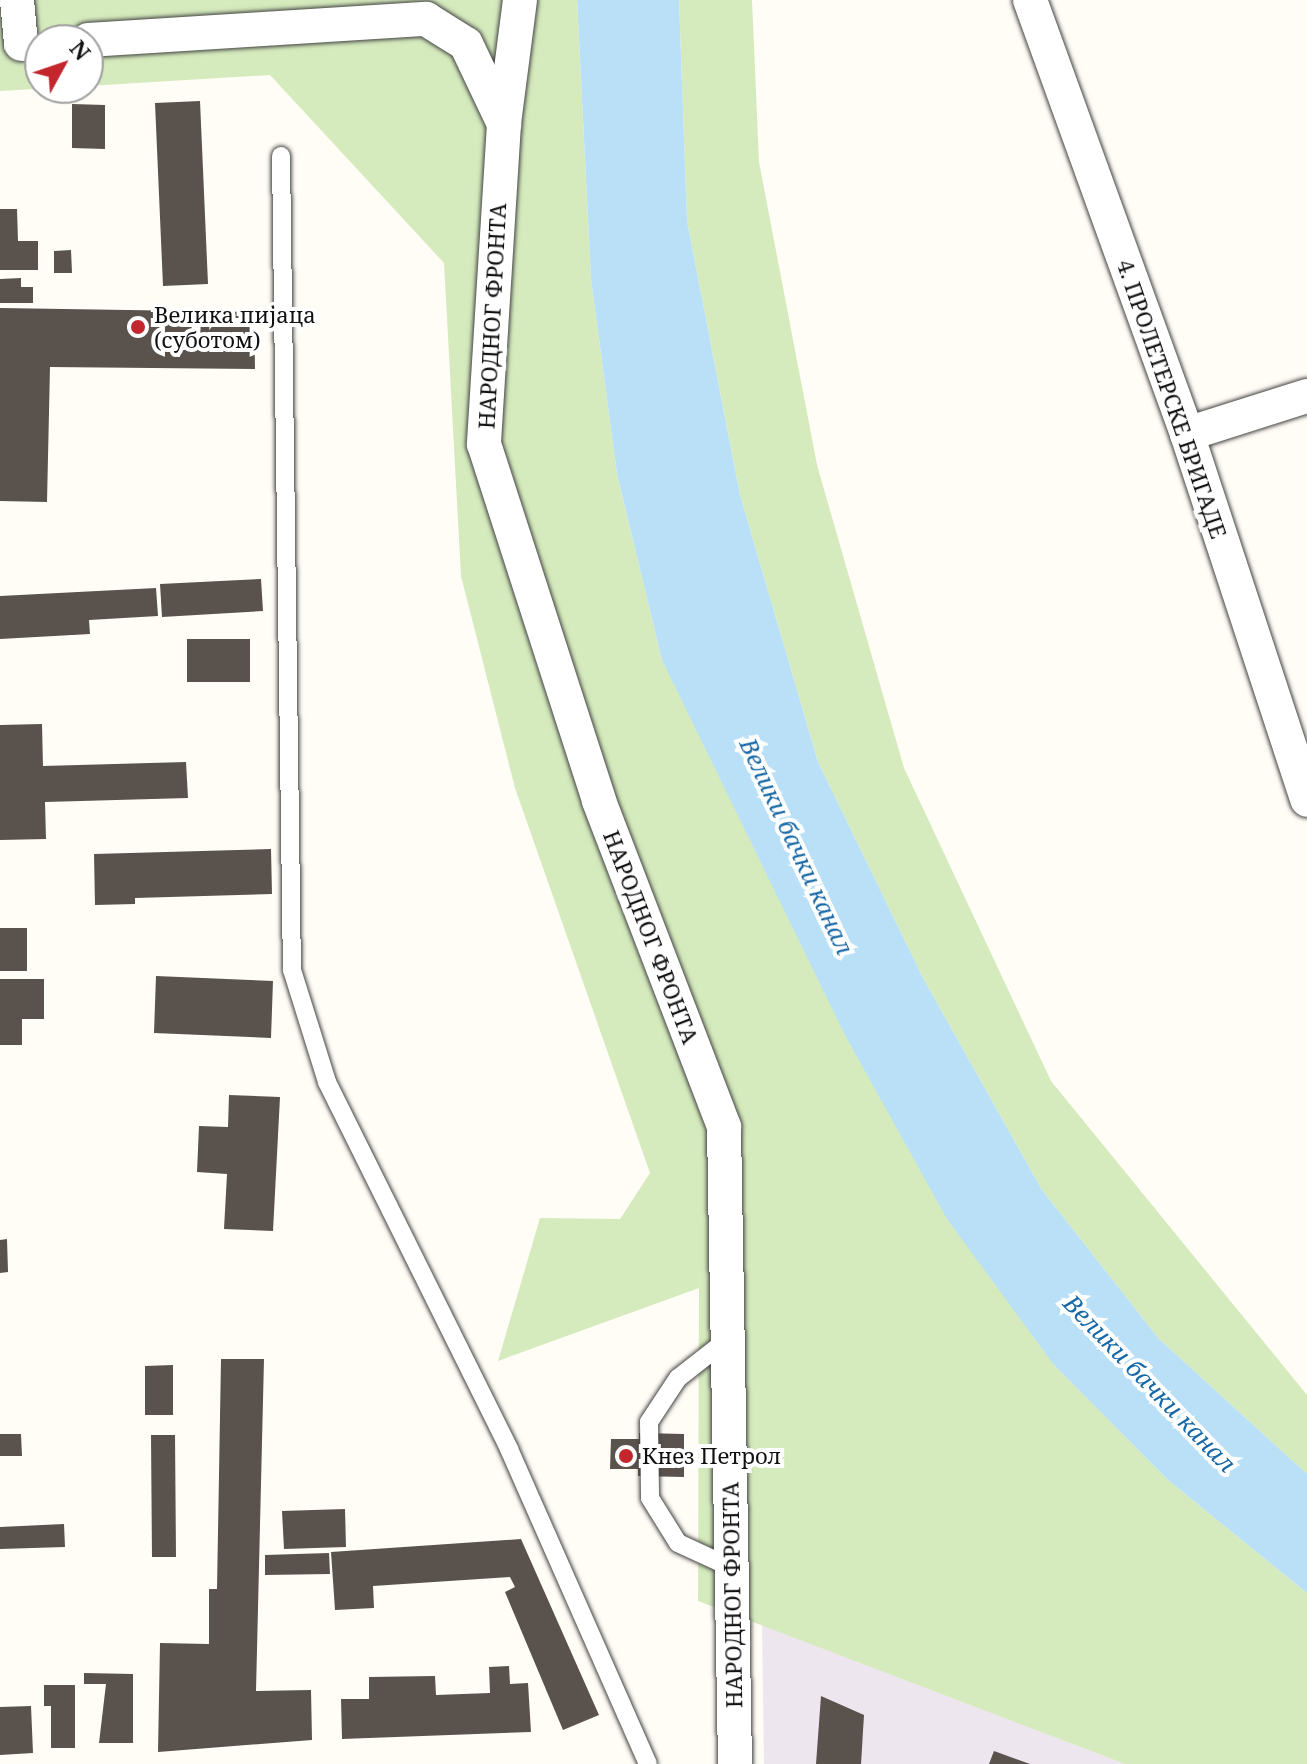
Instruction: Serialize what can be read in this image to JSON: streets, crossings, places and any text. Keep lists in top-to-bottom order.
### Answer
{
  "streets": {
    "street": ["НАРОДНОГ ФРОНТА", "4. ПРОЛЕТЕРСКЕ БРИГАДЕ"]
  },
  "water": ["Велики бачки канал"],
  "places": ["Велика пијаца (суботом)", "Кнез Петрол"],
  "north": "top right"
}
